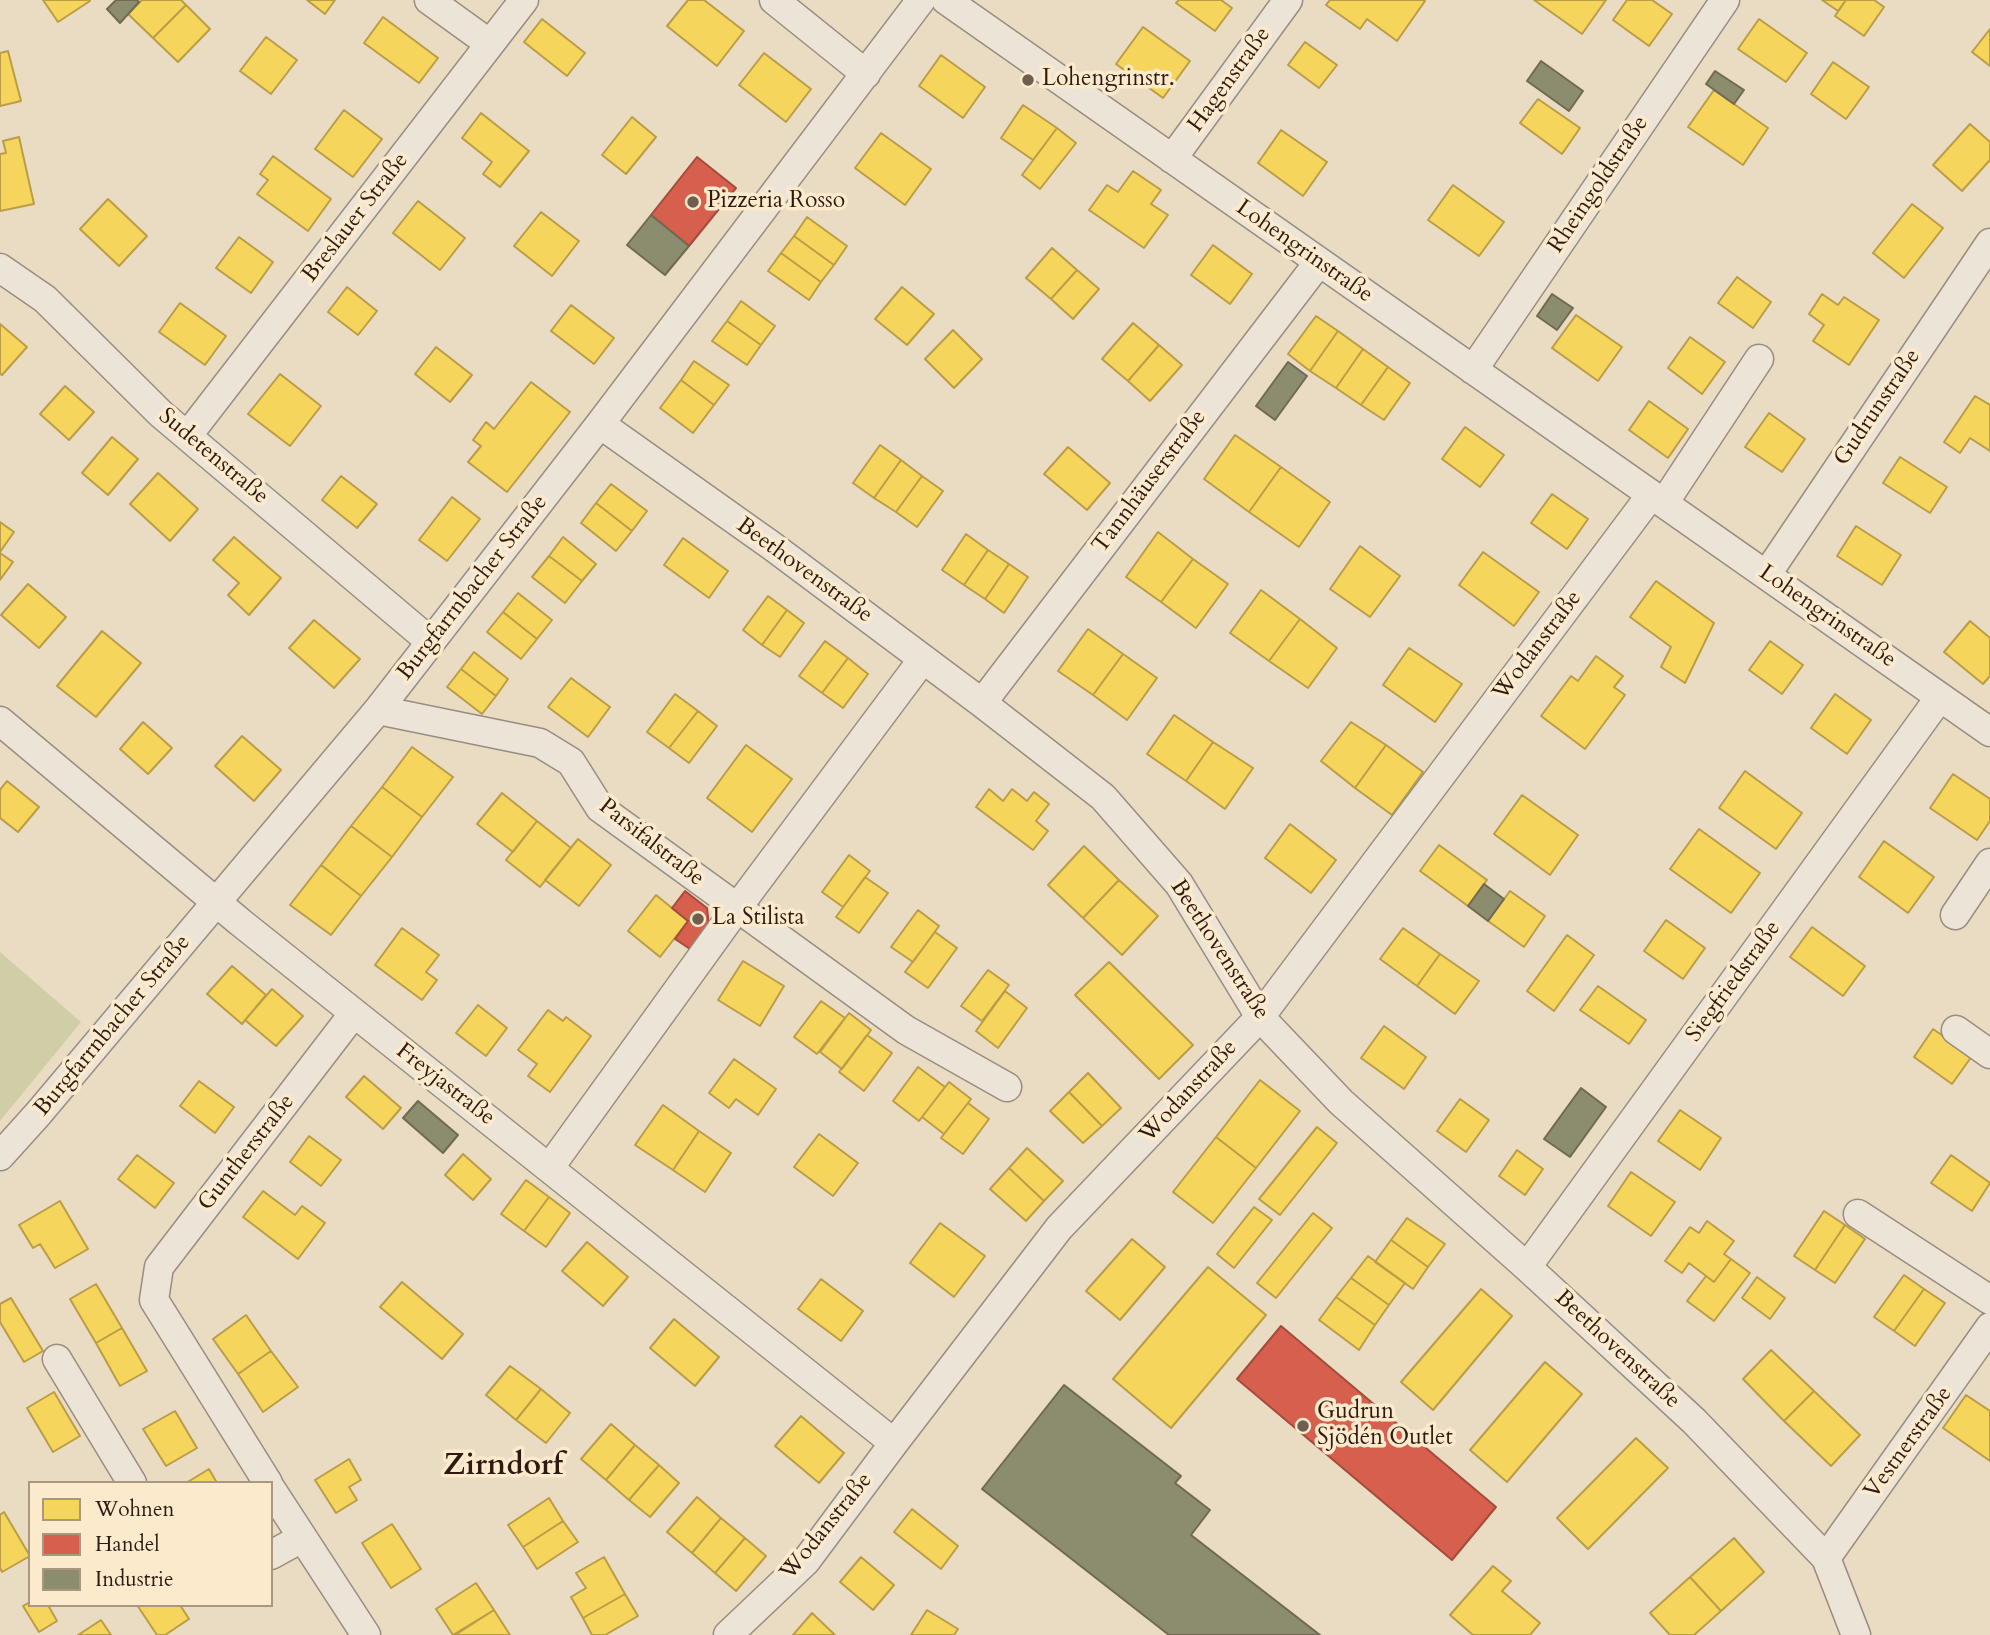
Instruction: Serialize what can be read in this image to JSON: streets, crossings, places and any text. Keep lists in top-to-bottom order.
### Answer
{
  "streets": {
    "street": [
      "Hagenstraße",
      "Rheingoldstraße",
      "Breslauer Straße",
      "Lohengrinstraße",
      "Gudrunstraße",
      "Sudetenstraße",
      "Tannhäuserstraße",
      "Beethovenstraße",
      "Burgfarrnbacher Straße",
      "Wodanstraße",
      "Parsifalstraße",
      "Siegfriedstraße",
      "Freyjastraße",
      "Guntherstraße",
      "Vestnerstraße"
    ]
  },
  "crossings": [
    ["Hagenstraße", "Lohengrinstraße"],
    ["Rheingoldstraße", "Lohengrinstraße"],
    ["Breslauer Straße", "Sudetenstraße"],
    ["Lohengrinstraße", "Gudrunstraße"],
    ["Lohengrinstraße", "Tannhäuserstraße"],
    ["Lohengrinstraße", "Wodanstraße"],
    ["Lohengrinstraße", "Siegfriedstraße"],
    ["Sudetenstraße", "Burgfarrnbacher Straße"],
    ["Tannhäuserstraße", "Beethovenstraße"],
    ["Beethovenstraße", "Burgfarrnbacher Straße"],
    ["Beethovenstraße", "Wodanstraße"],
    ["Beethovenstraße", "Siegfriedstraße"],
    ["Beethovenstraße", "Vestnerstraße"],
    ["Burgfarrnbacher Straße", "Parsifalstraße"],
    ["Burgfarrnbacher Straße", "Freyjastraße"],
    ["Wodanstraße", "Freyjastraße"],
    ["Freyjastraße", "Guntherstraße"]
  ],
  "districts": ["Zirndorf"],
  "places": [
    "Lohengrinstr.",
    "Pizzeria Rosso",
    "La Stilista",
    "Gudrun Sjödén Outlet"
  ],
  "legend": ["Wohnen", "Handel", "Industrie"]
}
